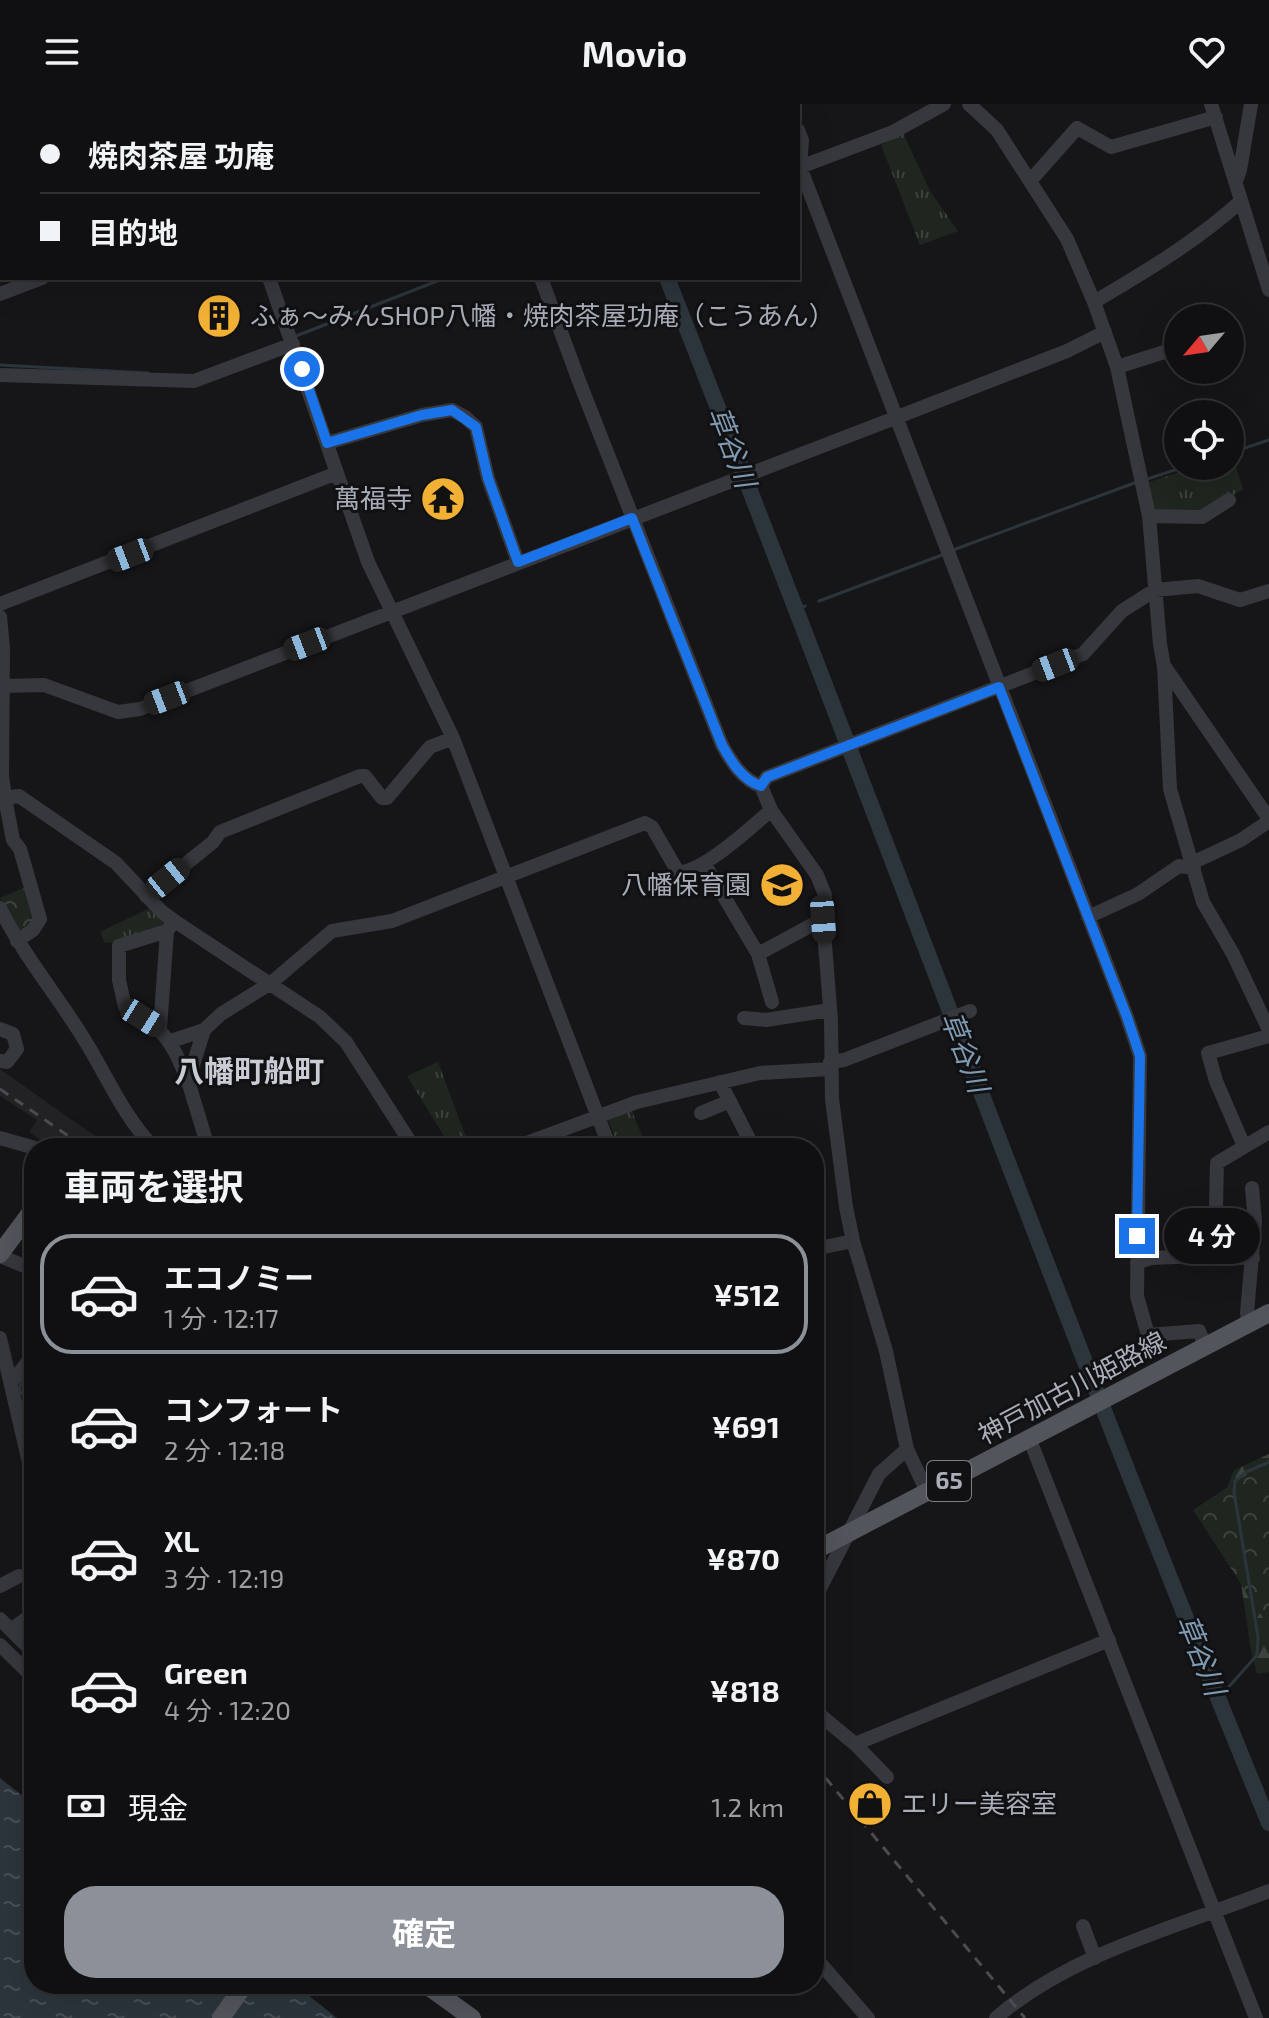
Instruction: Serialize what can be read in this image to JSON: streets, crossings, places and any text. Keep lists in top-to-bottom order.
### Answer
{
  "streets": {
    "main road": ["神戸加古川姫路線", "65"]
  },
  "districts": ["八幡町船町"],
  "water": ["草谷川"],
  "places": {
    "building": ["ふぁ～みんSHOP八幡・焼肉茶屋功庵（こうあん）"],
    "temple": ["萬福寺"],
    "school or university": ["八幡保育園"],
    "shop": ["エリー美容室"]
  },
  "north": "bottom left",
  "page": {
    "header": "Movio",
    "banner": ["焼肉茶屋 功庵", "目的地"],
    "heading": "車両を選択",
    "bubble": "4 分",
    "list": [
      {
        "name": "エコノミー",
        "note": "1 分 · 12:17",
        "value": "¥512"
      },
      {
        "name": "コンフォート",
        "note": "2 分 · 12:18",
        "value": "¥691"
      },
      {
        "name": "XL",
        "note": "3 分 · 12:19",
        "value": "¥870"
      },
      {
        "name": "Green",
        "note": "4 分 · 12:20",
        "value": "¥818"
      }
    ],
    "pay": ["現金", "1.2 km"],
    "buttons": "確定"
  }
}
